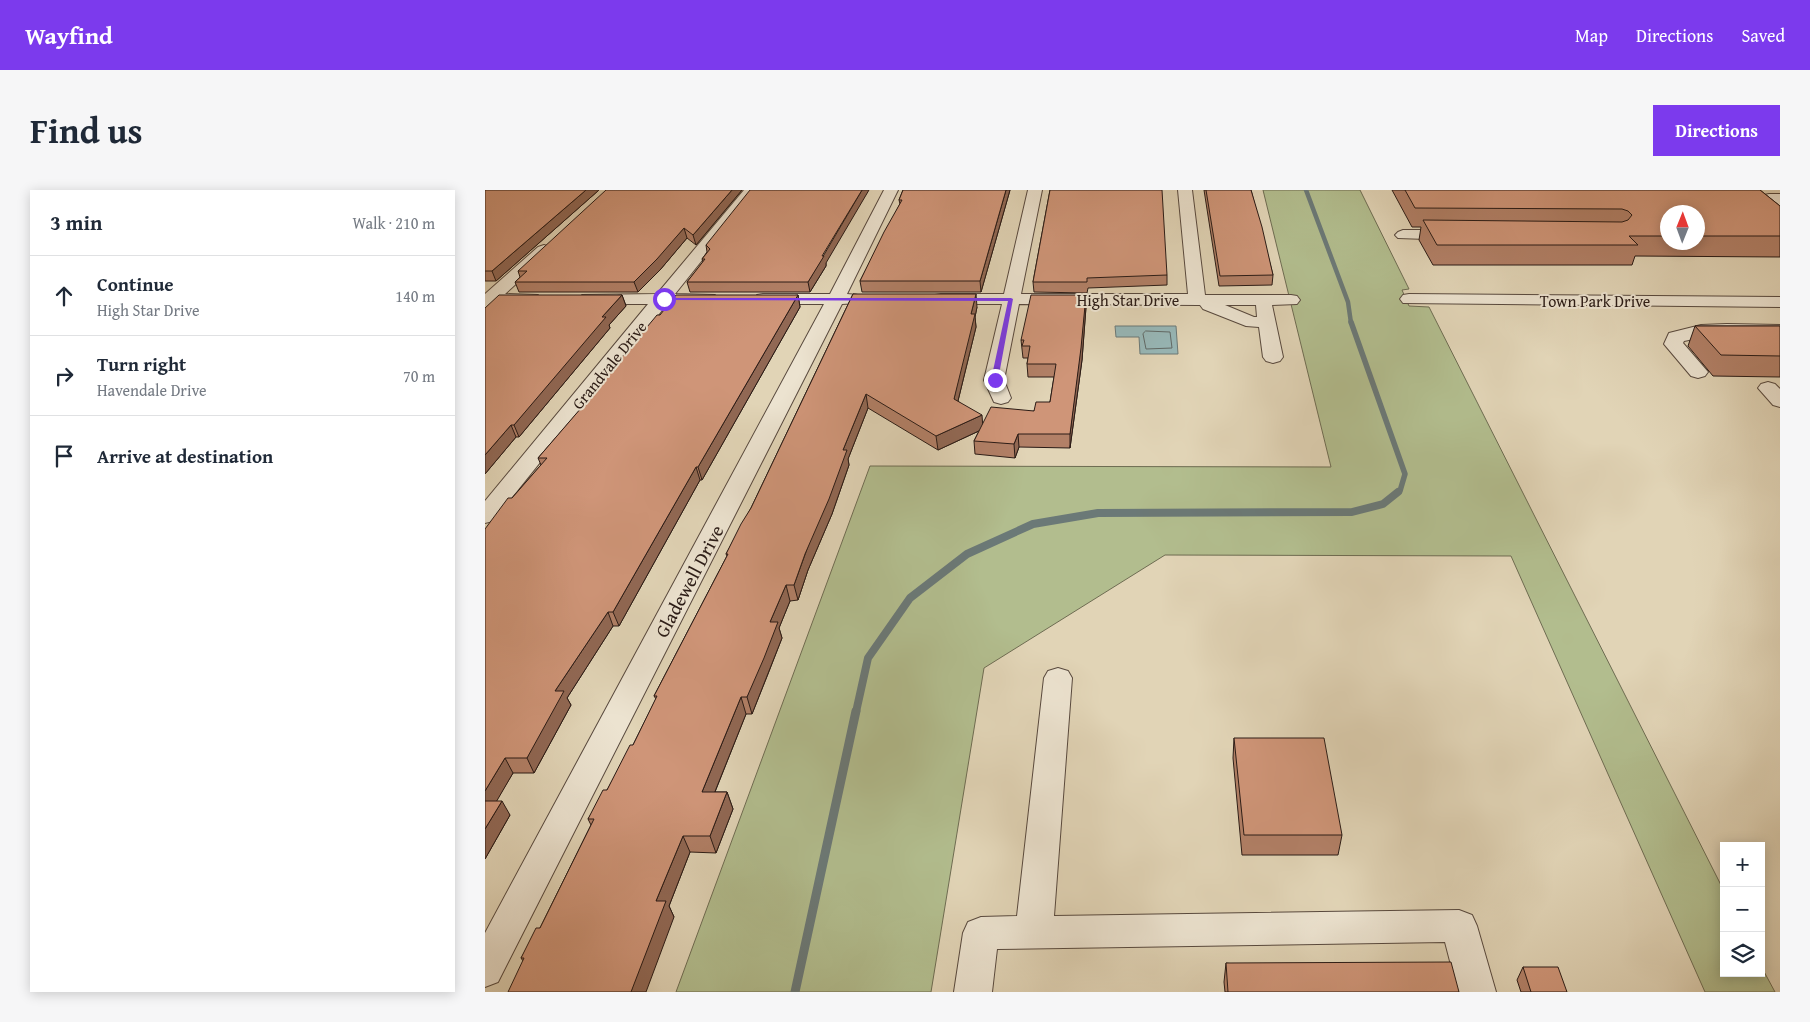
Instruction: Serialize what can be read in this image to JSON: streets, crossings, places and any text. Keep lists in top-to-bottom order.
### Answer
{
  "streets": {
    "street": [
      "High Star Drive",
      "Town Park Drive",
      "Grandvale Drive",
      "Gladewell Drive"
    ]
  },
  "north": "top",
  "page": {
    "header": "Wayfind",
    "nav": ["Map", "Directions", "Saved"],
    "title": "Find us",
    "buttons": "Directions",
    "heading": ["3 min", "Walk · 210 m"],
    "list": [
      ["Continue", "High Star Drive", "140 m"],
      ["Turn right", "Havendale Drive", "70 m"],
      "Arrive at destination"
    ],
    "map_buttons": ["+", "−"]
  }
}
